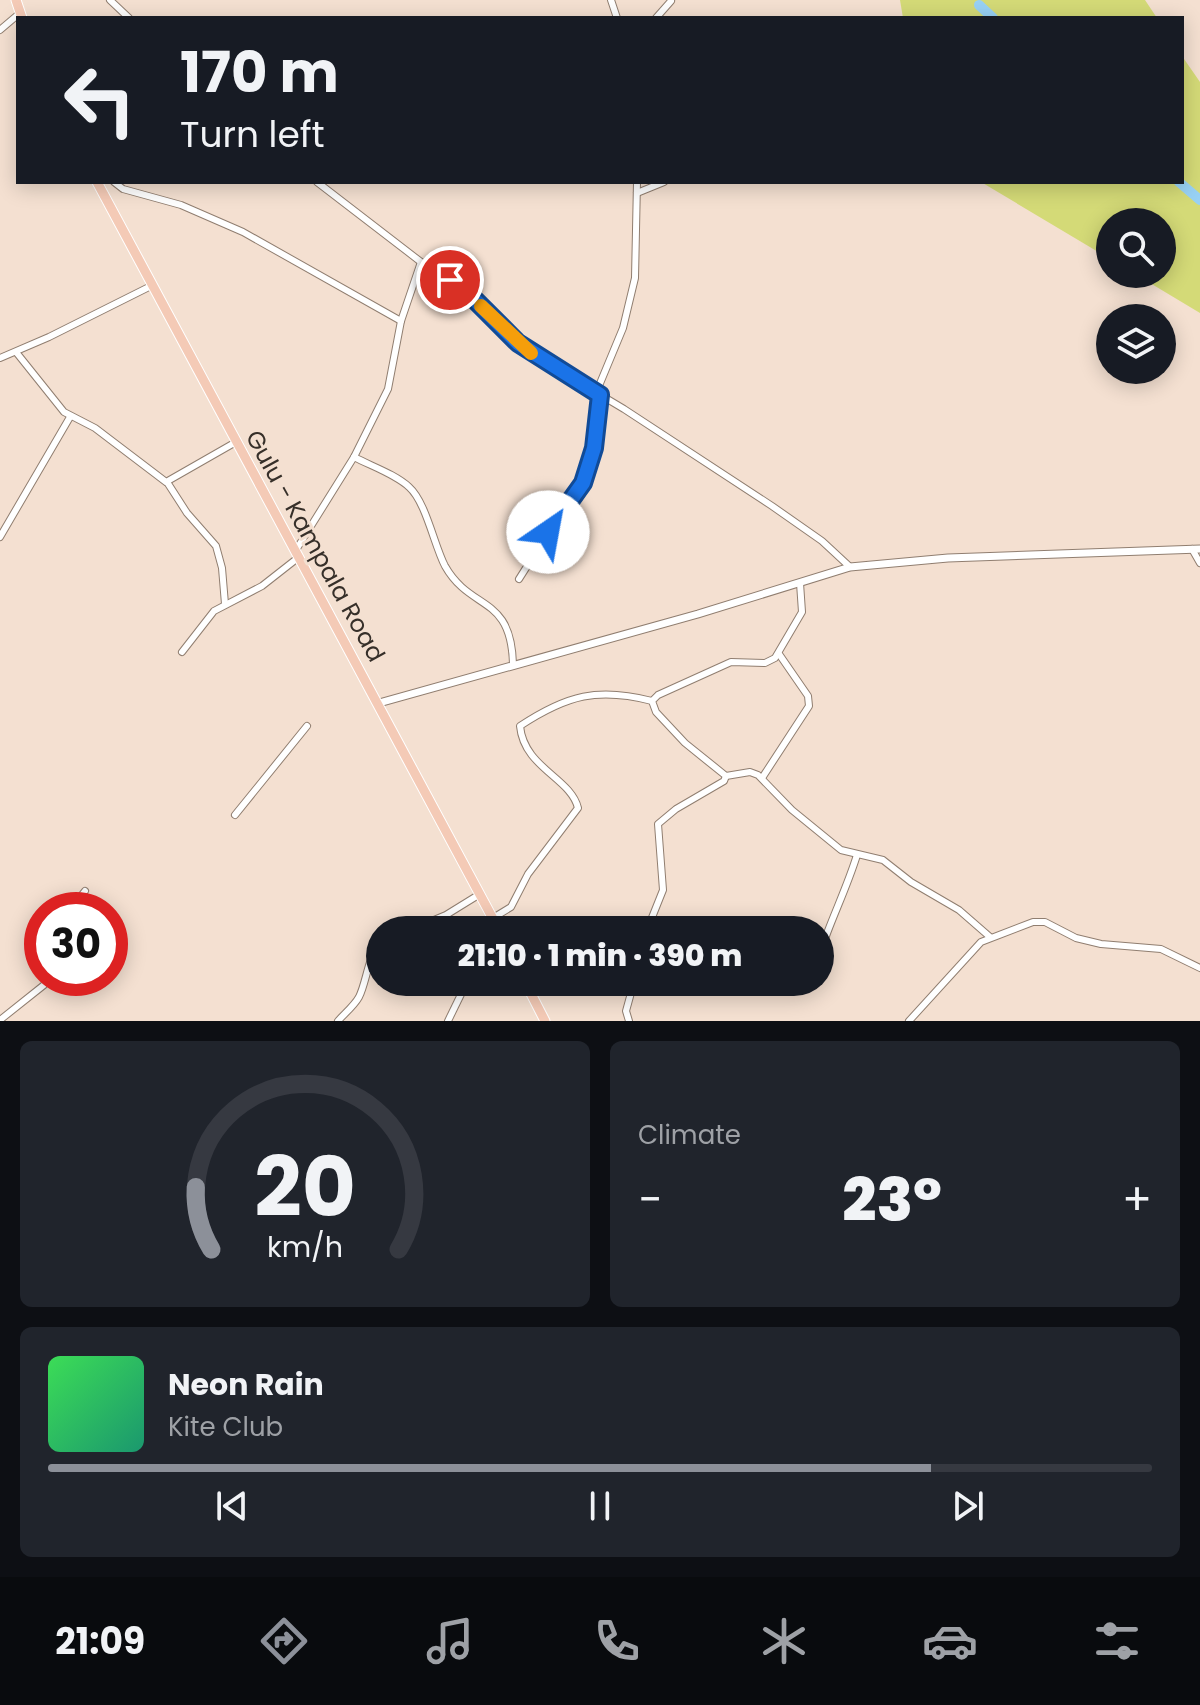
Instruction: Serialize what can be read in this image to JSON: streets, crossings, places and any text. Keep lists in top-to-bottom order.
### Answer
{
  "streets": {
    "main road": ["Gulu - Kampala Road"]
  },
  "page": {
    "turn": ["170 m", "Turn left"],
    "limit": "30",
    "trip": "21:10 · 1 min · 390 m",
    "tile": "Climate",
    "heat": ["−", "23°", "+"],
    "song": ["Neon Rain", "Kite Club"],
    "tabs": "21:09",
    "gauge": ["20", "km/h"]
  }
}
